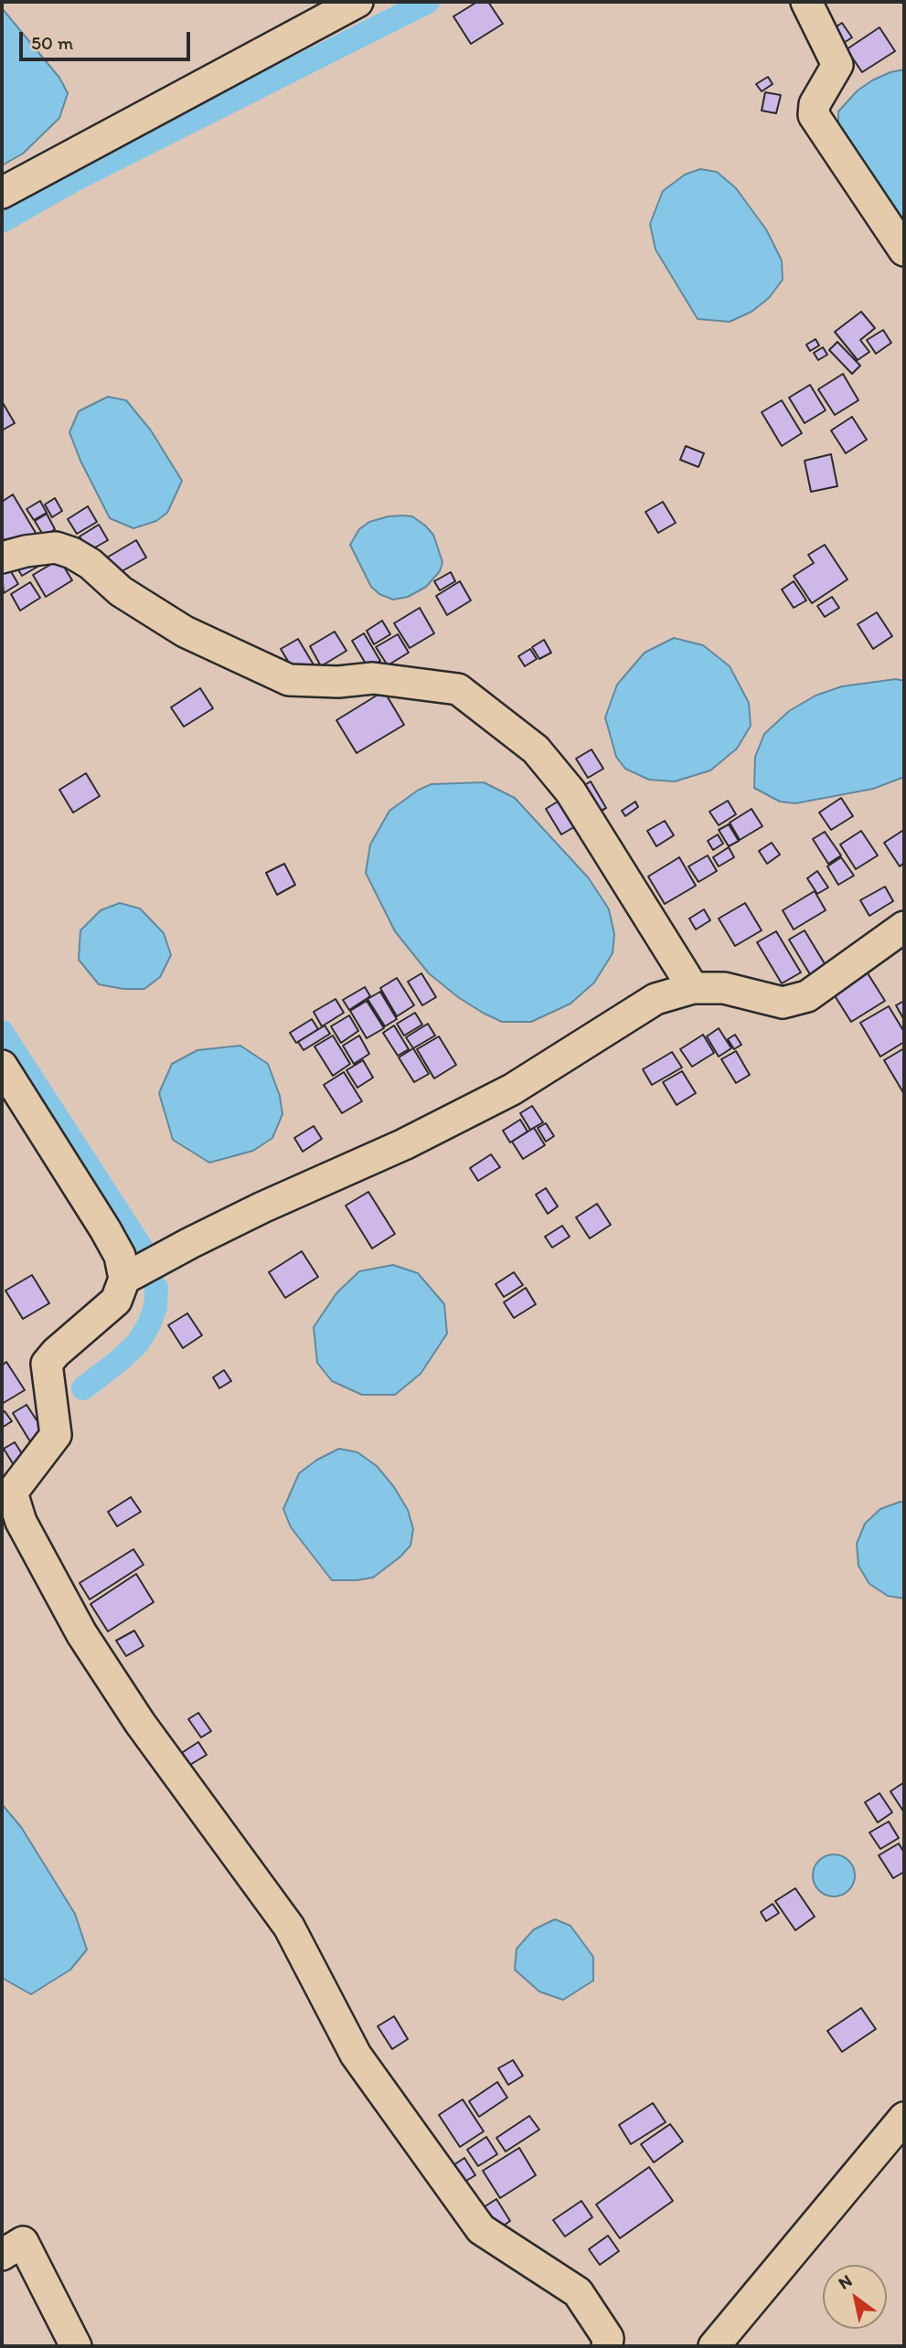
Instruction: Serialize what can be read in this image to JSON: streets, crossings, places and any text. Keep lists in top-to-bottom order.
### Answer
{
  "scale_bar": "50 m",
  "north": "top left"
}
